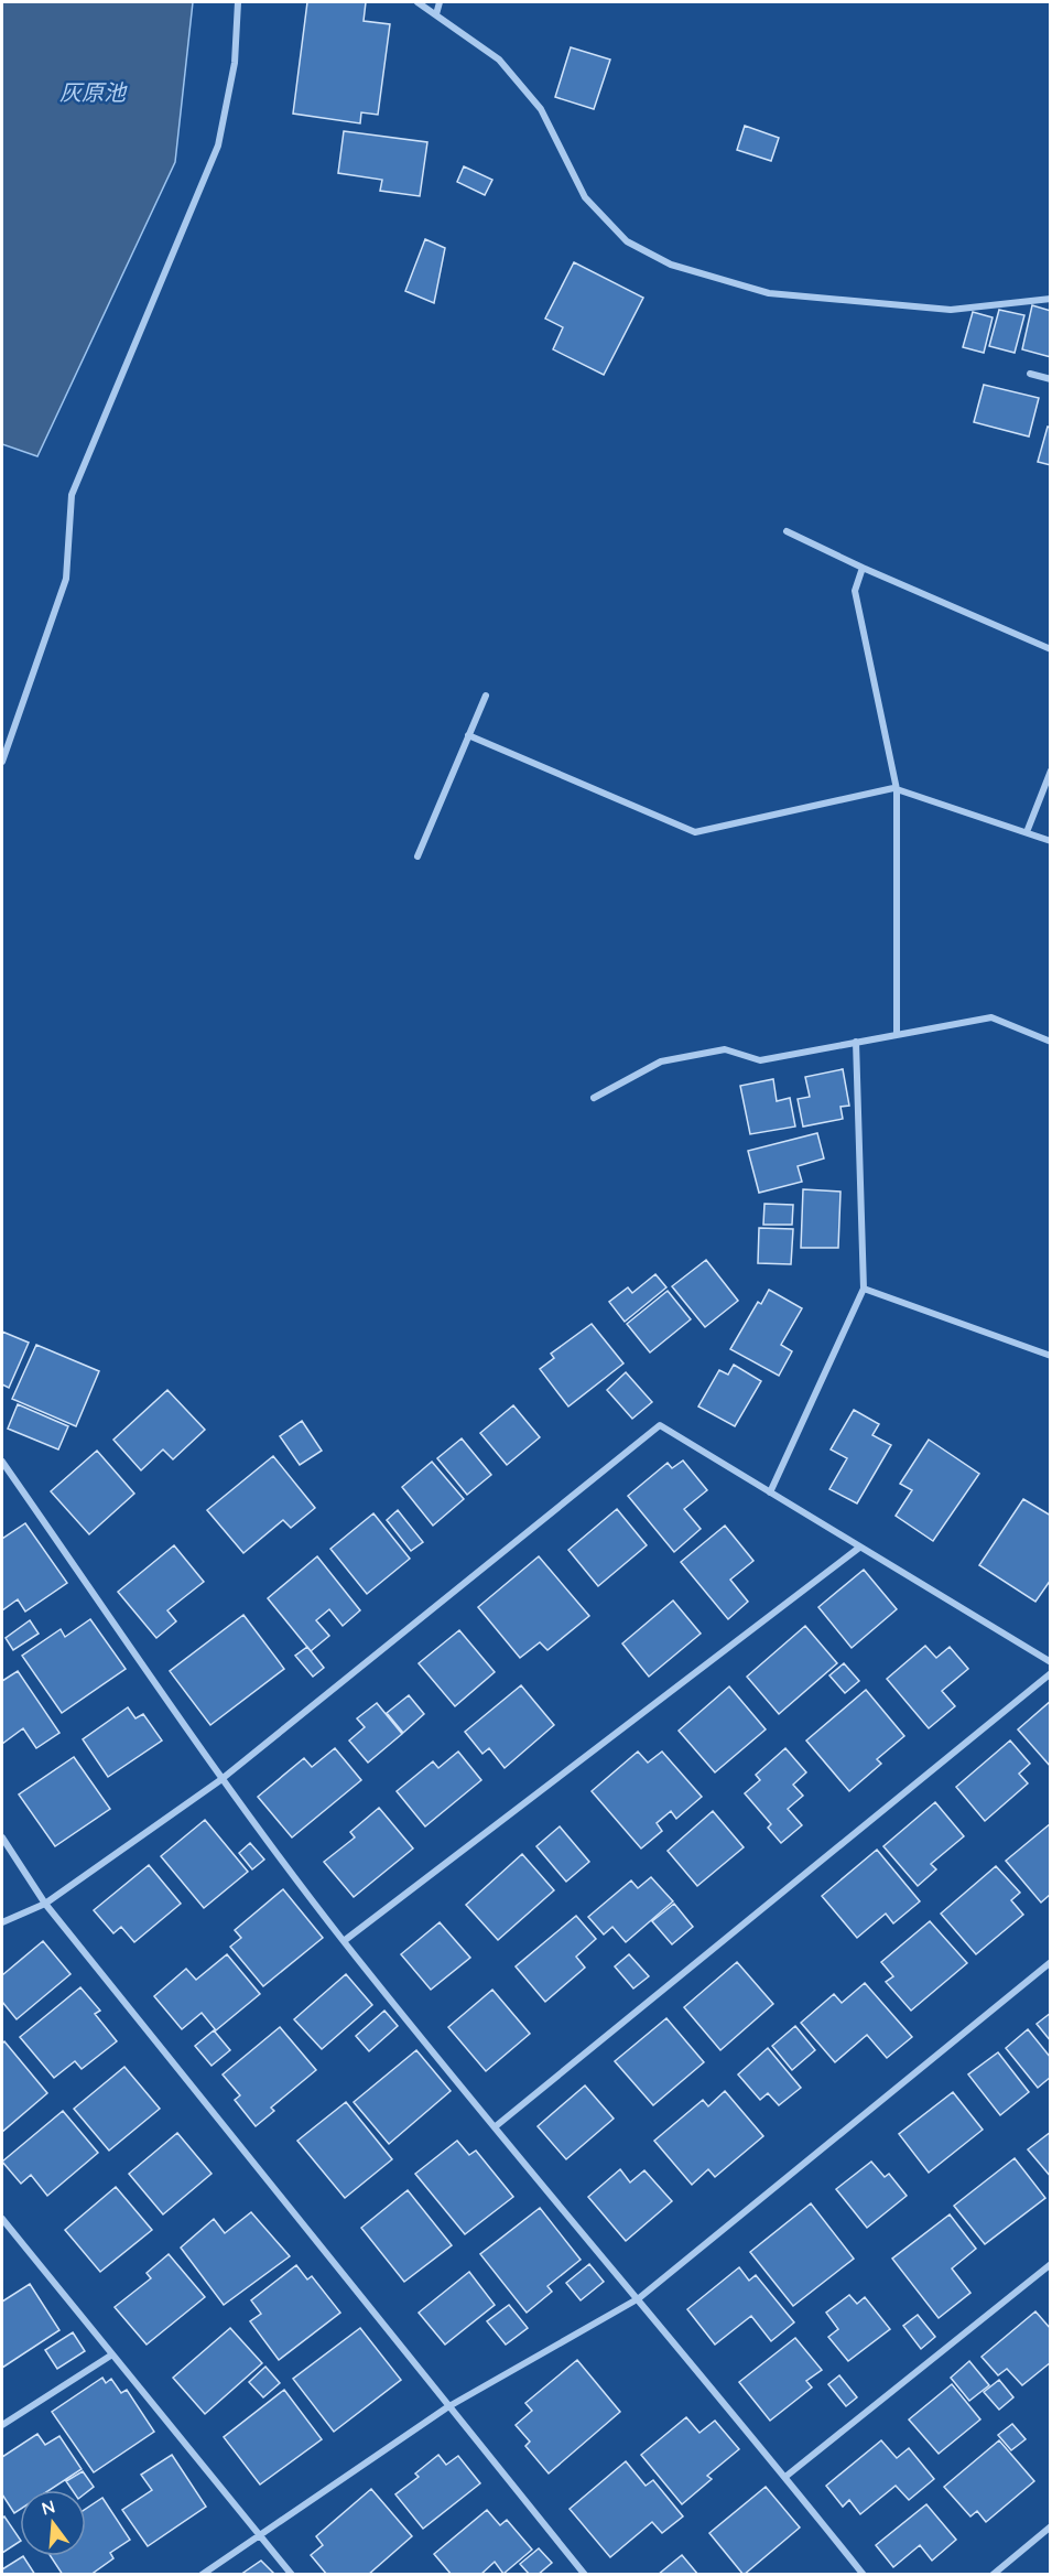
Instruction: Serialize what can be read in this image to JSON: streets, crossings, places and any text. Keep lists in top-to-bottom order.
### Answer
{
  "water": ["灰原池"],
  "north": "top"
}
